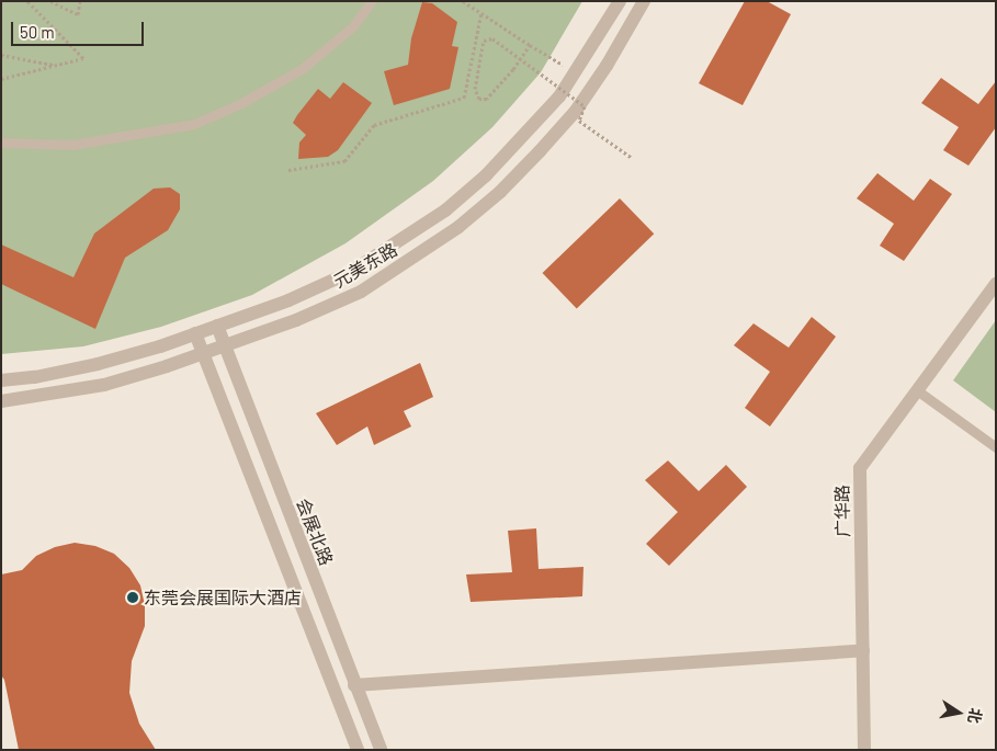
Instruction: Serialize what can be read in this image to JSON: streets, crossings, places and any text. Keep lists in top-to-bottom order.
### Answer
{
  "streets": {
    "street": ["元美东路", "广华路", "会展北路"]
  },
  "crossings": [
    ["元美东路", "会展北路"]
  ],
  "places": ["东莞会展国际大酒店"],
  "scale_bar": "50 m",
  "north": "right"
}
